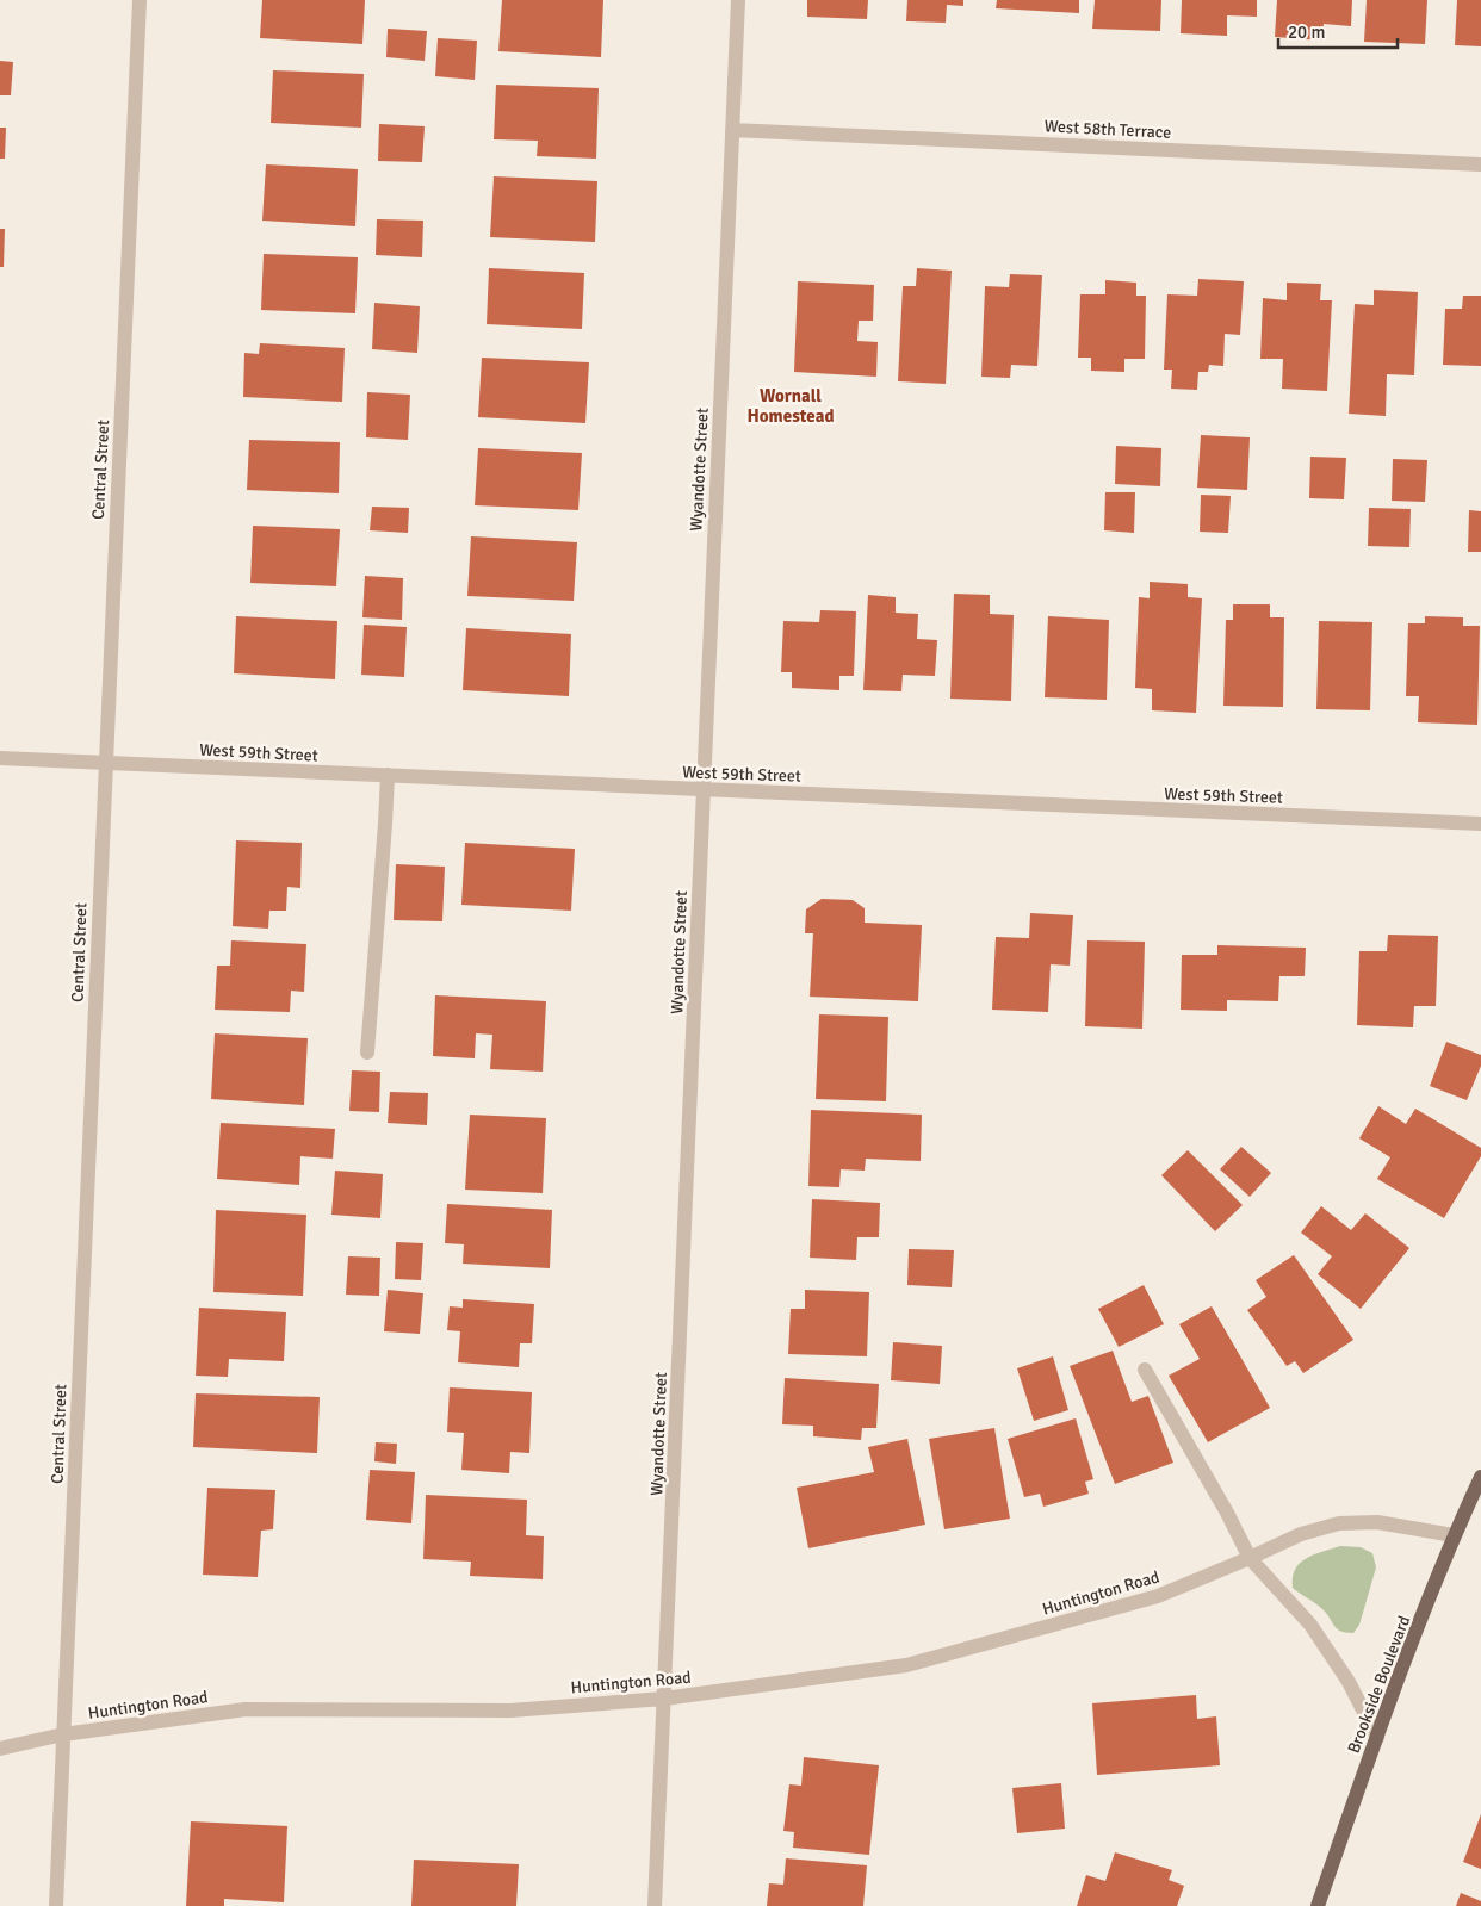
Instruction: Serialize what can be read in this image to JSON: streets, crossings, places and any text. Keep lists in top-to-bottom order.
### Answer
{
  "streets": {
    "main road": ["Brookside Boulevard"],
    "street": [
      "West 58th Terrace",
      "Central Street",
      "Wyandotte Street",
      "West 59th Street",
      "Huntington Road"
    ]
  },
  "crossings": [
    ["West 58th Terrace", "Wyandotte Street"],
    ["Central Street", "West 59th Street"],
    ["Central Street", "Huntington Road"],
    ["Wyandotte Street", "West 59th Street"],
    ["Wyandotte Street", "Huntington Road"],
    ["Huntington Road", "Brookside Boulevard"]
  ],
  "districts": ["Wornall Homestead"],
  "scale_bar": "20 m"
}
